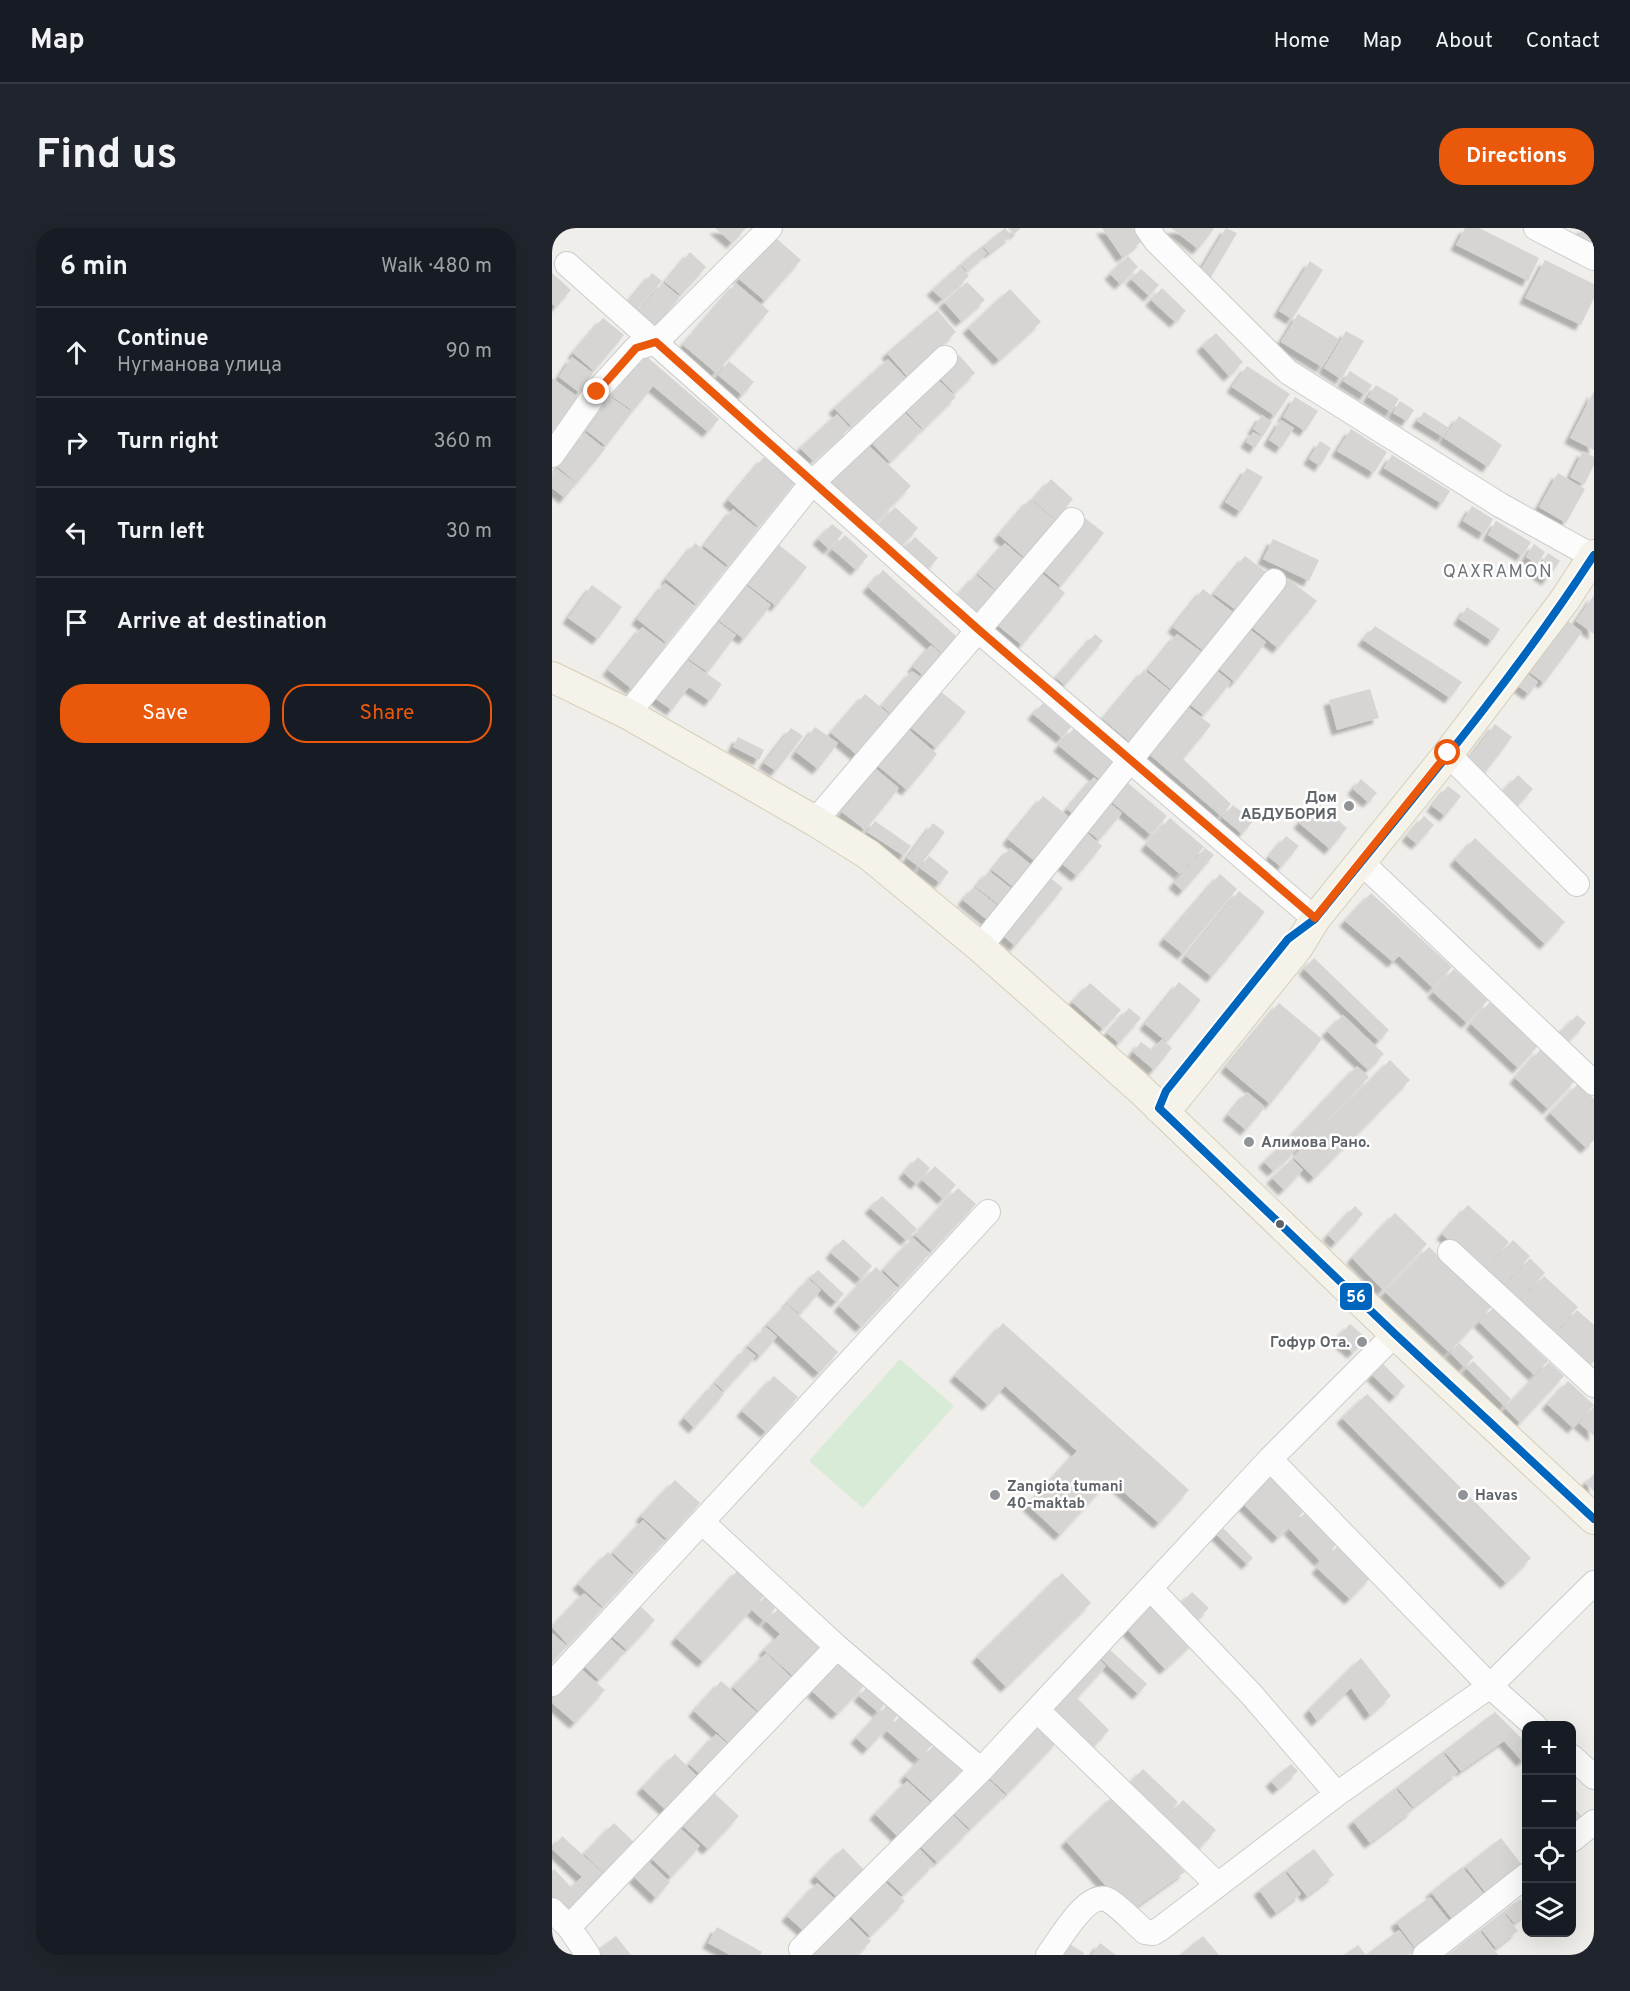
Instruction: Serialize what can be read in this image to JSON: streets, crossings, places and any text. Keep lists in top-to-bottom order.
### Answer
{
  "districts": ["QAXRAMON"],
  "places": [
    "Дом АБДУБОРИЯ",
    "Алимова Рано.",
    "Гофур Ота.",
    "Zangiota tumani 40-maktab",
    "Havas"
  ],
  "lines": ["transit line 56"],
  "page": {
    "header": "Map",
    "nav": [
      "Home",
      "Map",
      "About",
      "Contact"
    ],
    "buttons": [
      "Directions",
      ["Save", "Share"]
    ],
    "title": "Find us",
    "heading": ["6 min", "Walk · 480 m"],
    "list": [
      ["Continue", "Нугманова улица", "90 m"],
      ["Turn right", "360 m"],
      ["Turn left", "30 m"],
      "Arrive at destination"
    ],
    "map_buttons": ["+", "−"]
  }
}
